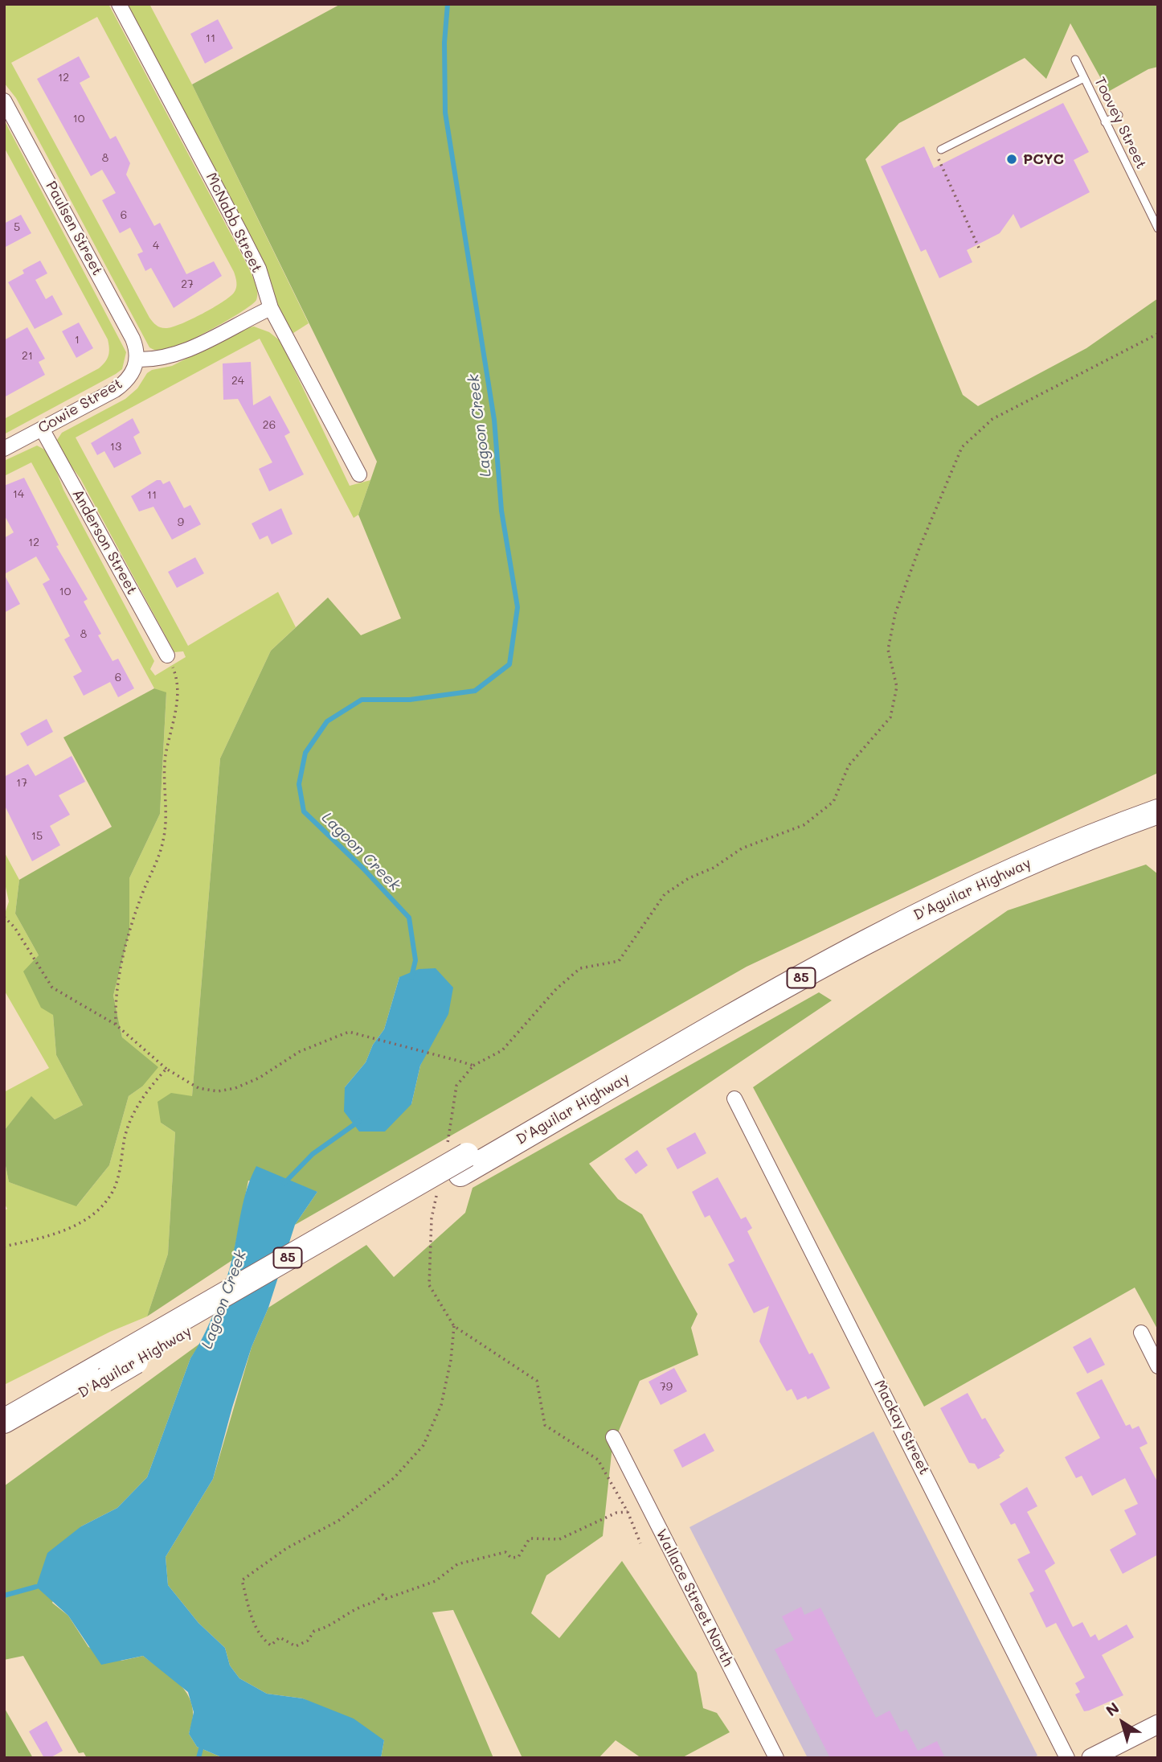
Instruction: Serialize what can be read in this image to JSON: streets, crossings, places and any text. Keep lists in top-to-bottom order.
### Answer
{
  "streets": {
    "highway": ["D'Aguilar Highway", "85"],
    "street": [
      "McNabb Street",
      "Paulsen Street",
      "Cowie Street",
      "Anderson Street",
      "Mackay Street",
      "Wallace Street North"
    ],
    "lane": ["Toovey Street"]
  },
  "crossings": [
    ["Paulsen Street", "Cowie Street"],
    ["Cowie Street", "Anderson Street"]
  ],
  "water": ["Lagoon Creek"],
  "places": ["PCYC"],
  "house_numbers": [
    "11",
    "12",
    "10",
    "8",
    "6",
    "5",
    "4",
    "27",
    "1",
    "21",
    "24",
    "26",
    "13",
    "14",
    "11",
    "9",
    "12",
    "10",
    "8",
    "6",
    "17",
    "15",
    "79"
  ],
  "north": "top left"
}
